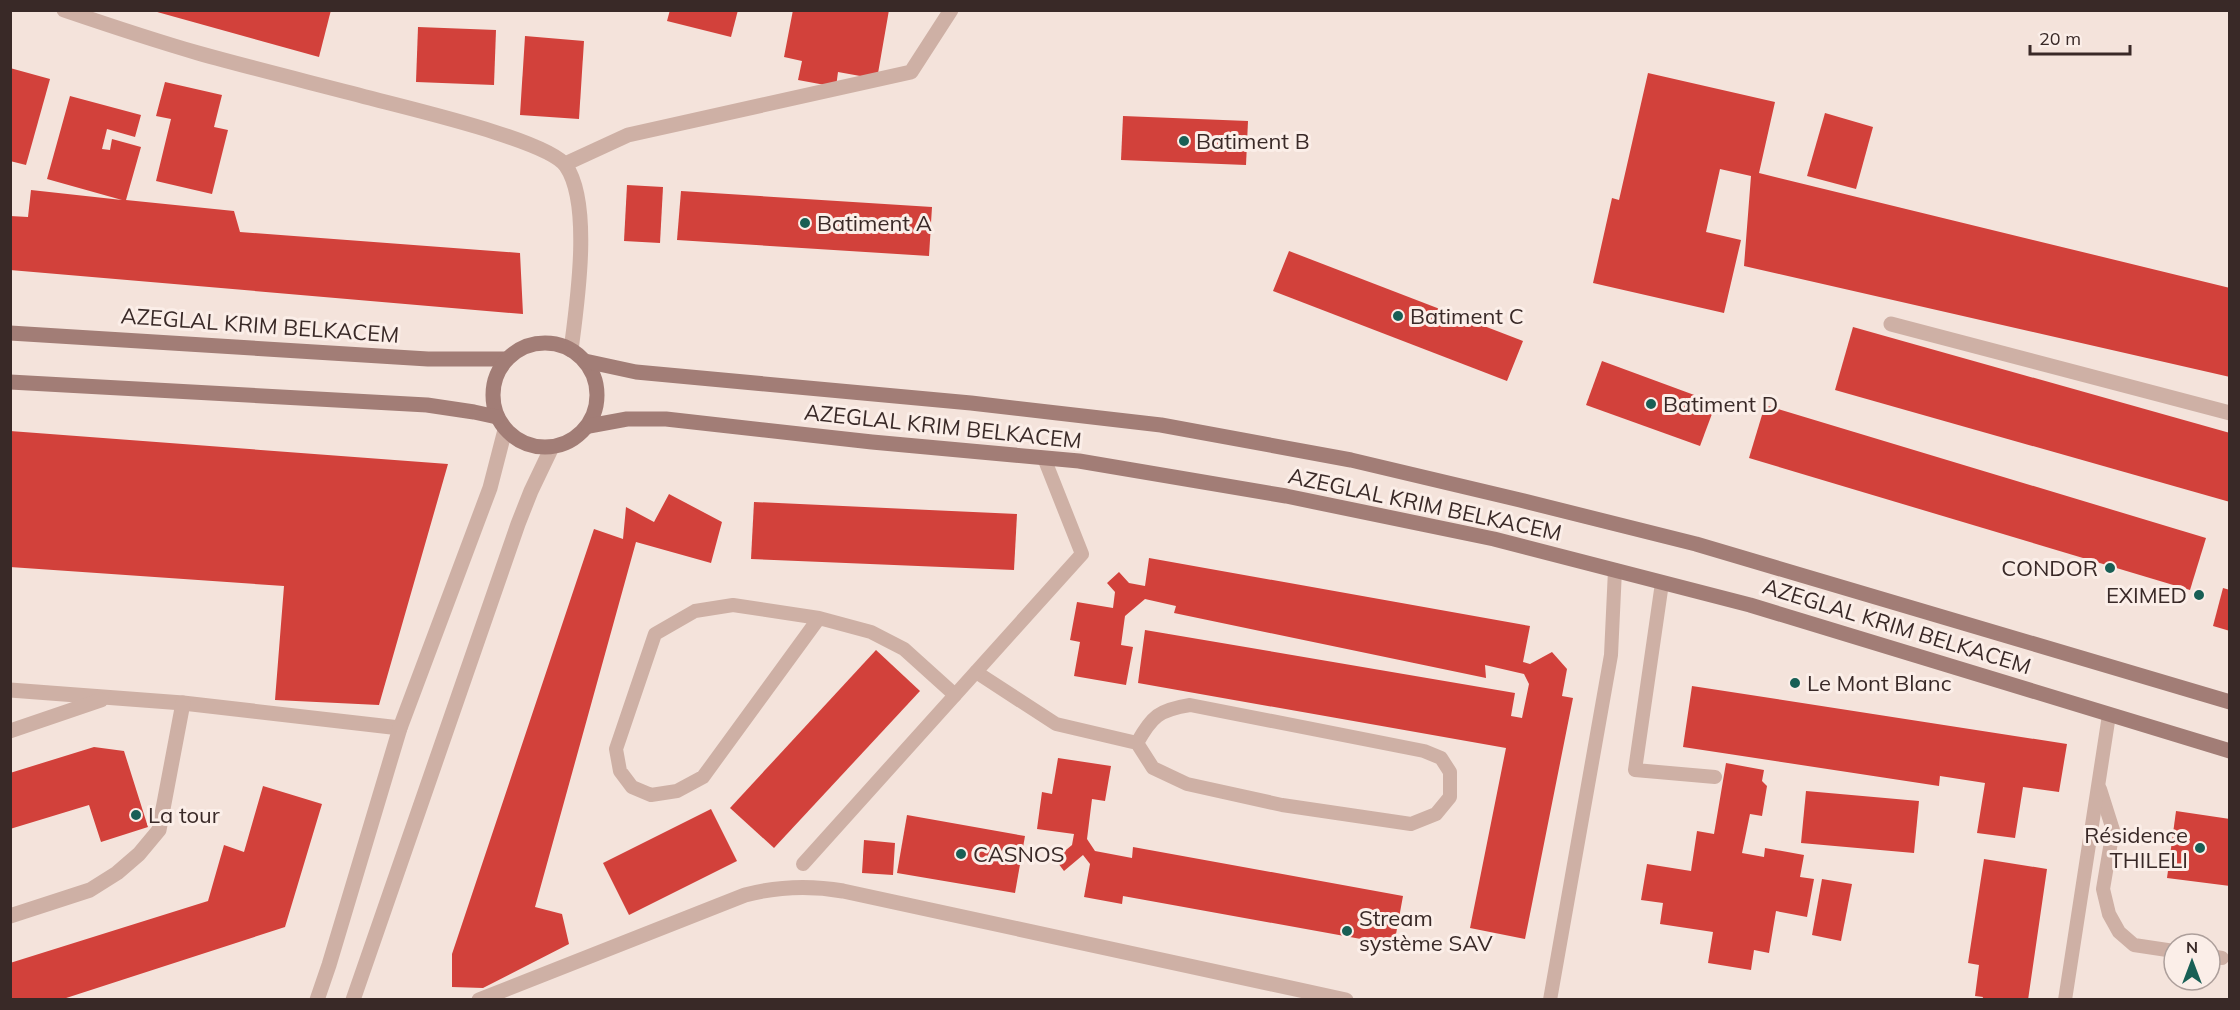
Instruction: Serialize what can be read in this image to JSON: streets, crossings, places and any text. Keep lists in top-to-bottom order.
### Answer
{
  "streets": {
    "main road": ["AZEGLAL KRIM BELKACEM"]
  },
  "places": [
    "Batiment B",
    "Batiment A",
    "Batiment C",
    "Batiment D",
    "CONDOR",
    "EXIMED",
    "Le Mont Blanc",
    "La tour",
    "Résidence THILELI",
    "CASNOS",
    "Stream système SAV"
  ],
  "scale_bar": "20 m",
  "north": "top"
}
